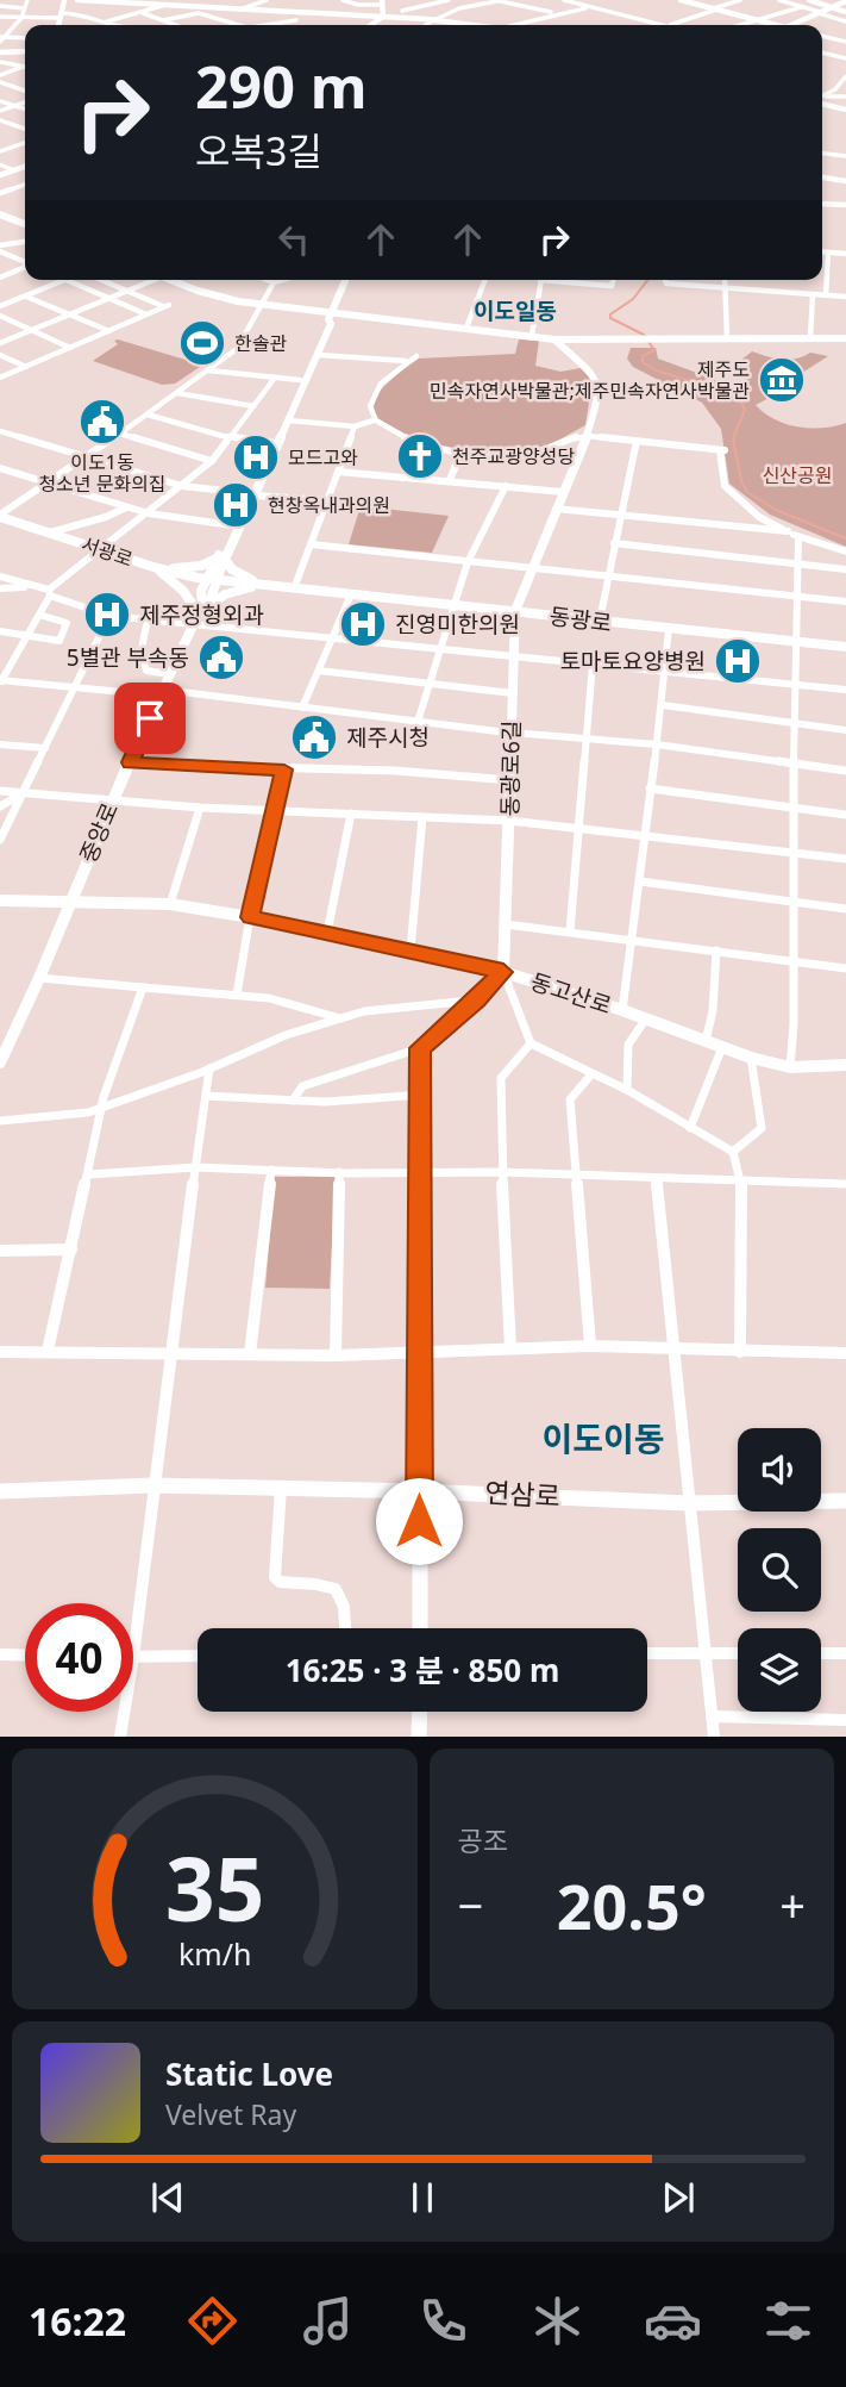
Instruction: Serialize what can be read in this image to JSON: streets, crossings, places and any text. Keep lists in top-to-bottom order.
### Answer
{
  "streets": {
    "main road": [
      "서광로",
      "동광로",
      "동광로6길",
      "중앙로",
      "동고산로",
      "연삼로"
    ]
  },
  "crossings": [
    ["서광로", "동광로"],
    ["서광로", "중앙로"],
    ["동광로", "동광로6길"],
    ["동광로", "중앙로"],
    ["동광로6길", "동고산로"],
    ["중앙로", "동고산로"]
  ],
  "districts": ["이도일동", "이도이동"],
  "parks": ["신산공원"],
  "places": {
    "sports": ["한솔관"],
    "museum": ["제주도 민속자연사박물관;제주민속자연사박물관"],
    "public building": ["이도1동 청소년 문화의집", "5별관 부속동", "제주시청"],
    "church": ["천주교광양성당"],
    "hospital": [
      "모드고와",
      "현창옥내과의원",
      "제주정형외과",
      "진영미한의원",
      "토마토요양병원"
    ]
  },
  "page": {
    "turn": ["290 m", "오복3길"],
    "limit": "40",
    "trip": "16:25 · 3 분 · 850 m",
    "tile": "공조",
    "heat": ["−", "20.5°", "+"],
    "song": ["Static Love", "Velvet Ray"],
    "tabs": "16:22",
    "gauge": ["35", "km/h"]
  }
}
